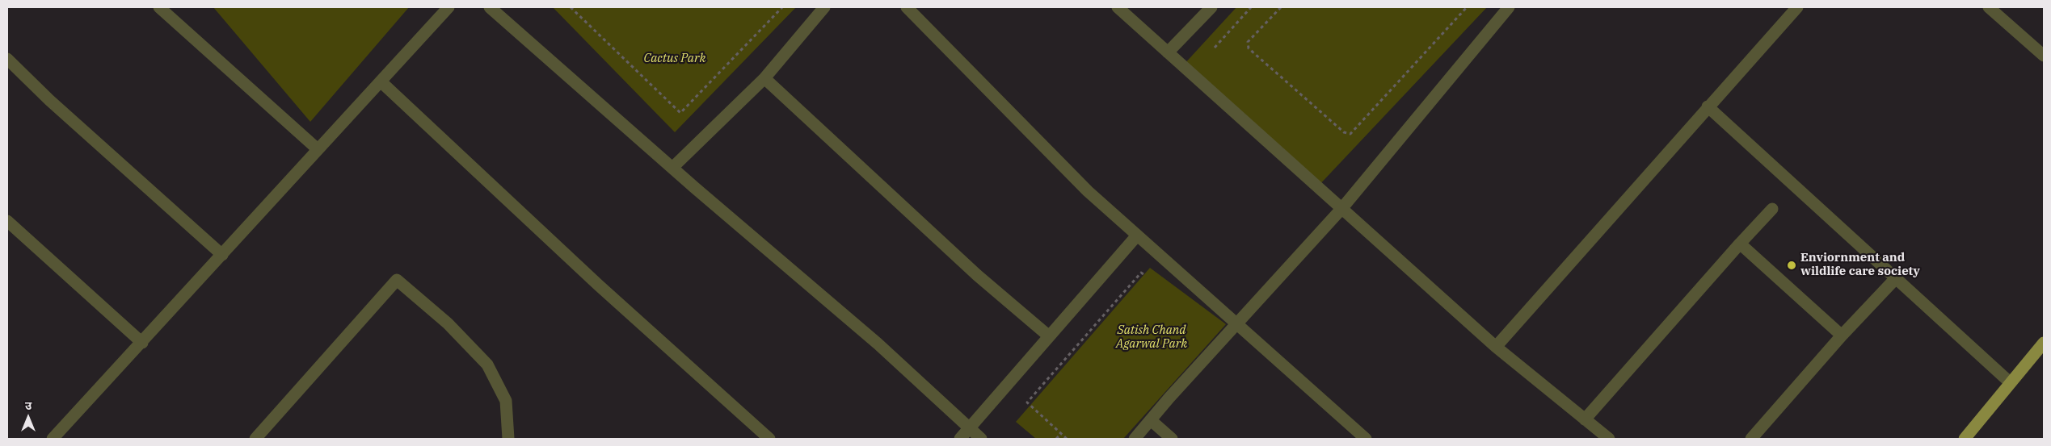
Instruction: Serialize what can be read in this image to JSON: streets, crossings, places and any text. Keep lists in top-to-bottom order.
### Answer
{
  "parks": ["Cactus Park", "Satish Chand Agarwal Park"],
  "places": ["Enviornment and wildlife care society"],
  "north": "top"
}
